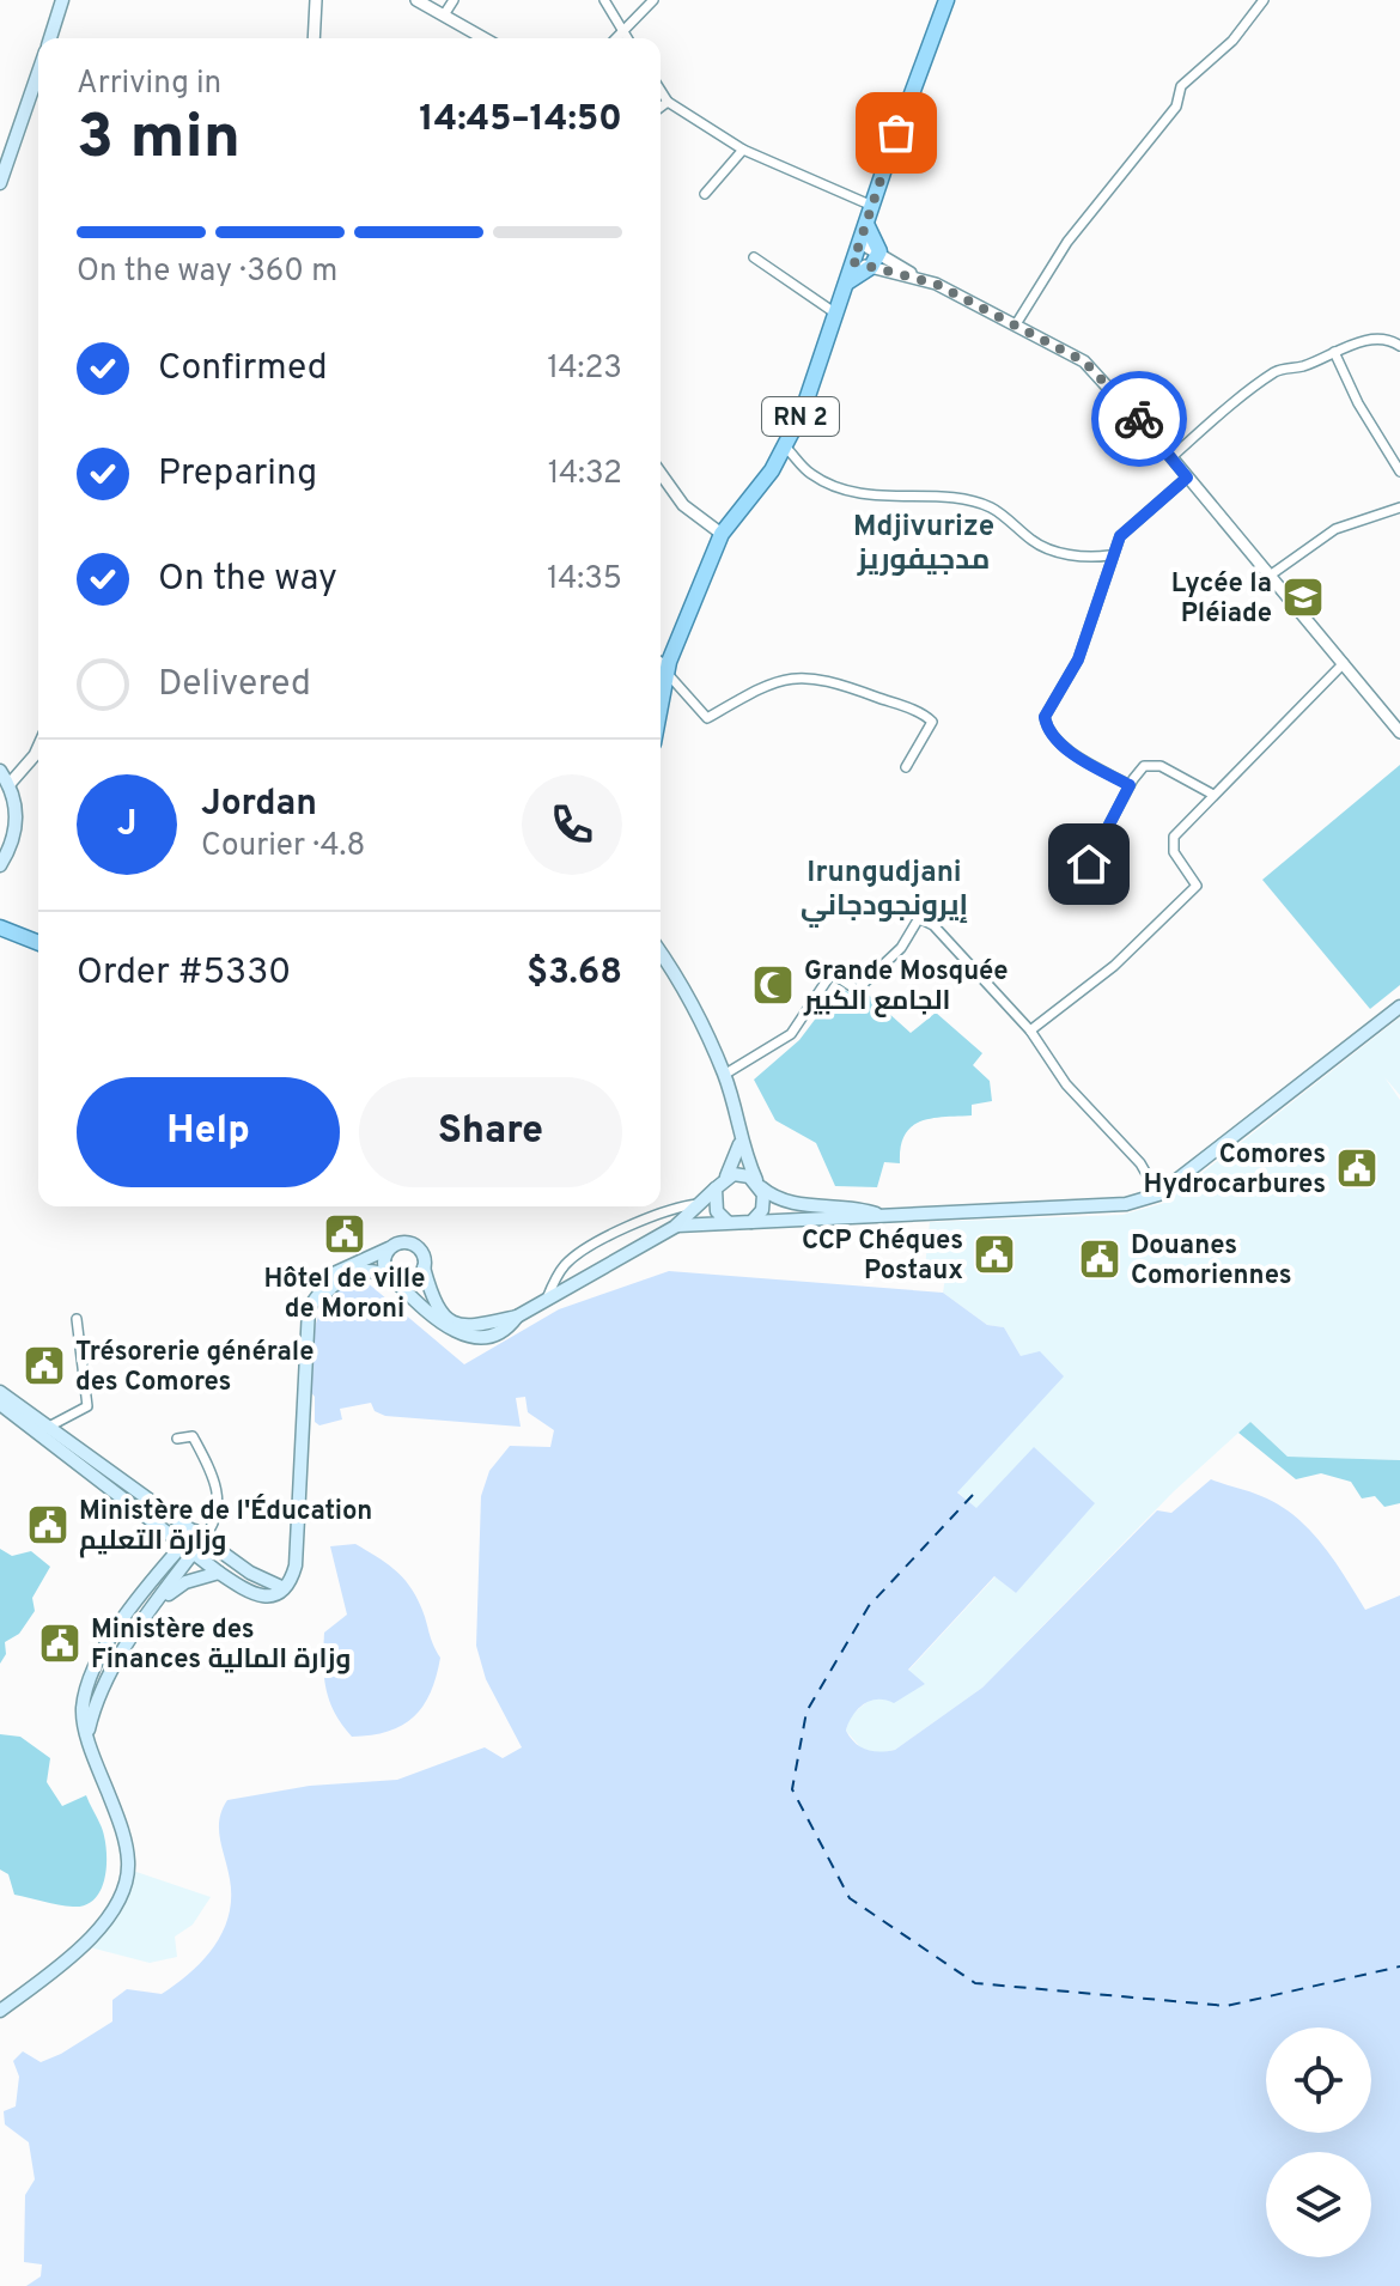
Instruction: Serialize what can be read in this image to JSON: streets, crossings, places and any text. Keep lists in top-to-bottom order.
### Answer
{
  "streets": {
    "main road": ["RN 2"]
  },
  "districts": ["Mdjivurize مدجيفوريز", "Irungudjani إيرونجودجاني"],
  "places": {
    "school or university": ["Lycée la Pléiade"],
    "mosque": ["Grande Mosquée الجامع الكبير"],
    "public building": [
      "Comores Hydrocarbures",
      "Hôtel de ville de Moroni",
      "CCP Chéques Postaux",
      "Douanes Comoriennes",
      "Trésorerie générale des Comores",
      "Ministère de l'Éducation وزارة التعليم",
      "Ministère des Finances وزارة المالية"
    ]
  },
  "page": {
    "heading": ["3 min", "Arriving in", "14:45–14:50"],
    "panel": [
      "Jordan",
      "Courier · 4.8",
      "Order #5330",
      "$3.68"
    ],
    "bar": "On the way · 360 m",
    "list": [
      ["Confirmed", "14:23"],
      ["Preparing", "14:32"],
      ["On the way", "14:35"],
      "Delivered"
    ],
    "round": "J",
    "buttons": ["Help", "Share"]
  }
}
